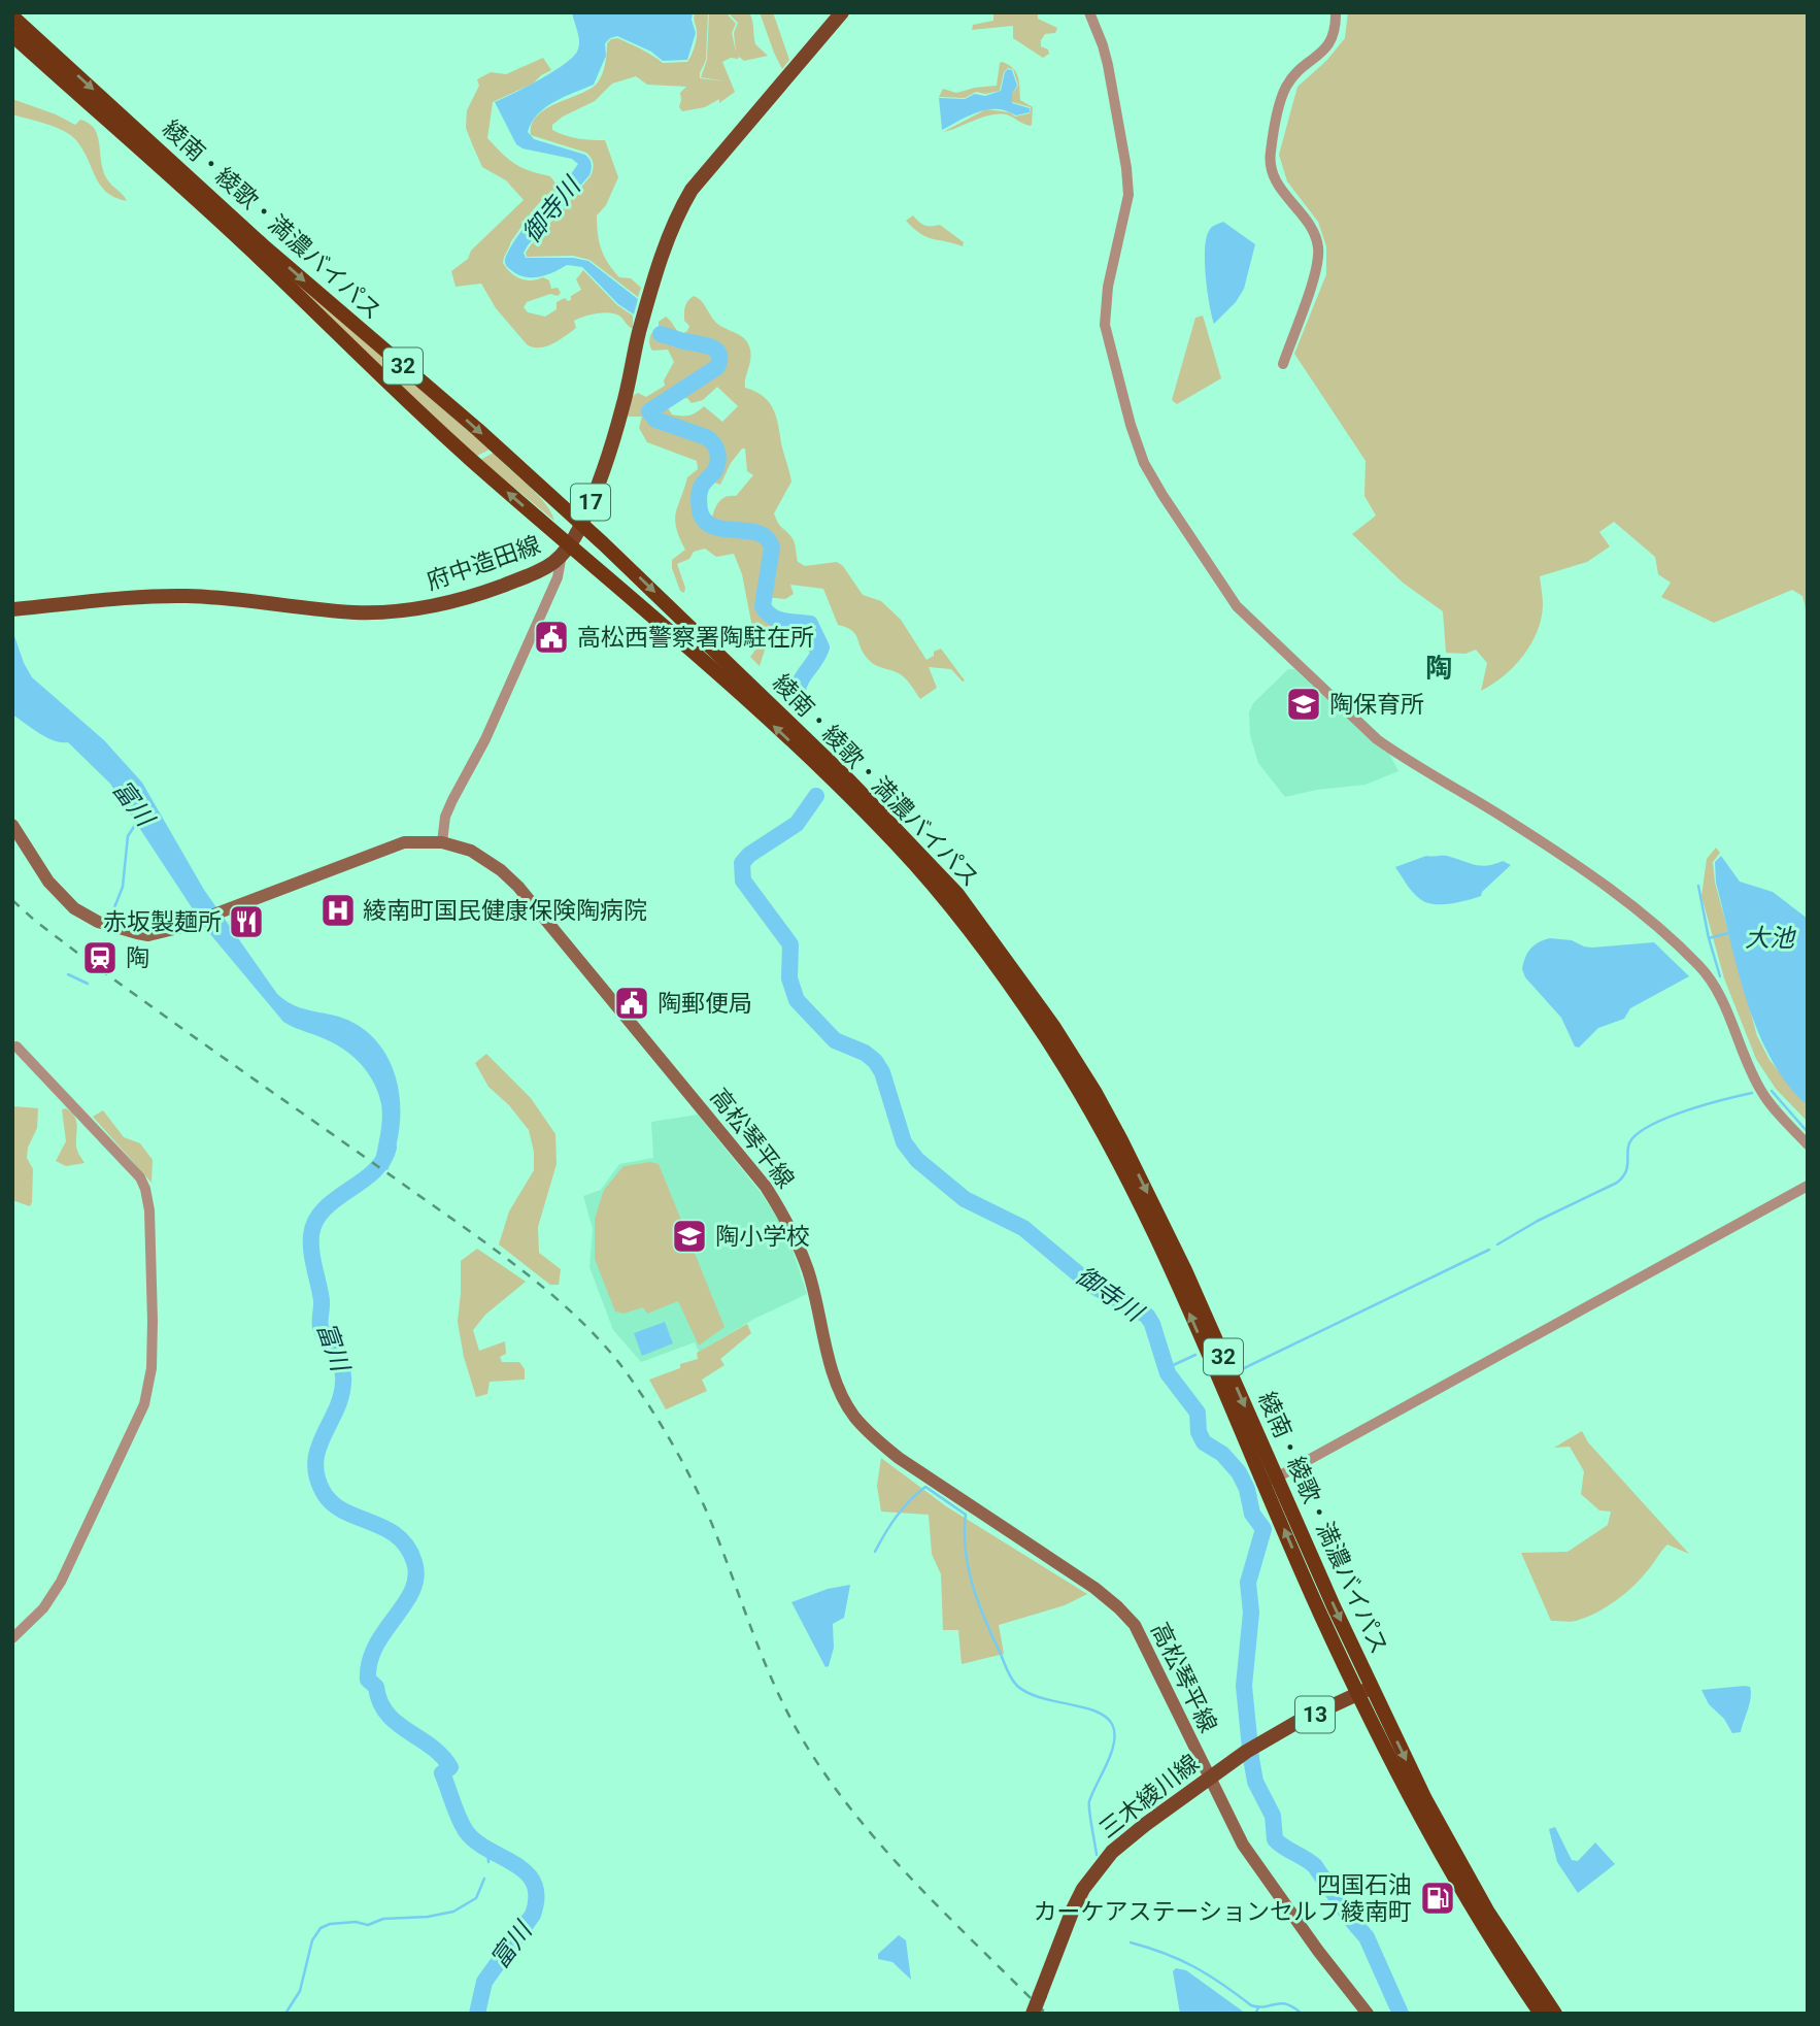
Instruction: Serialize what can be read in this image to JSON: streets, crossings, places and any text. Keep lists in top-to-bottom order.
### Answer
{
  "streets": {
    "highway": ["綾南・綾歌・満濃バイパス", "32"],
    "main road": [
      "17",
      "府中造田線",
      "高松琴平線",
      "13",
      "三木綾川線"
    ]
  },
  "crossings": [
    ["綾南・綾歌・満濃バイパス", "府中造田線"],
    ["綾南・綾歌・満濃バイパス", "三木綾川線"],
    ["高松琴平線", "三木綾川線"]
  ],
  "districts": ["陶"],
  "water": ["御寺川", "富川", "大池"],
  "places": {
    "public building": ["高松西警察署陶駐在所", "陶郵便局"],
    "school or university": ["陶保育所", "陶小学校"],
    "hospital": ["綾南町国民健康保険陶病院"],
    "restaurant": ["赤坂製麺所"],
    "station": ["陶"],
    "fuel station": ["四国石油 カーケアステーションセルフ綾南町"]
  }
}
